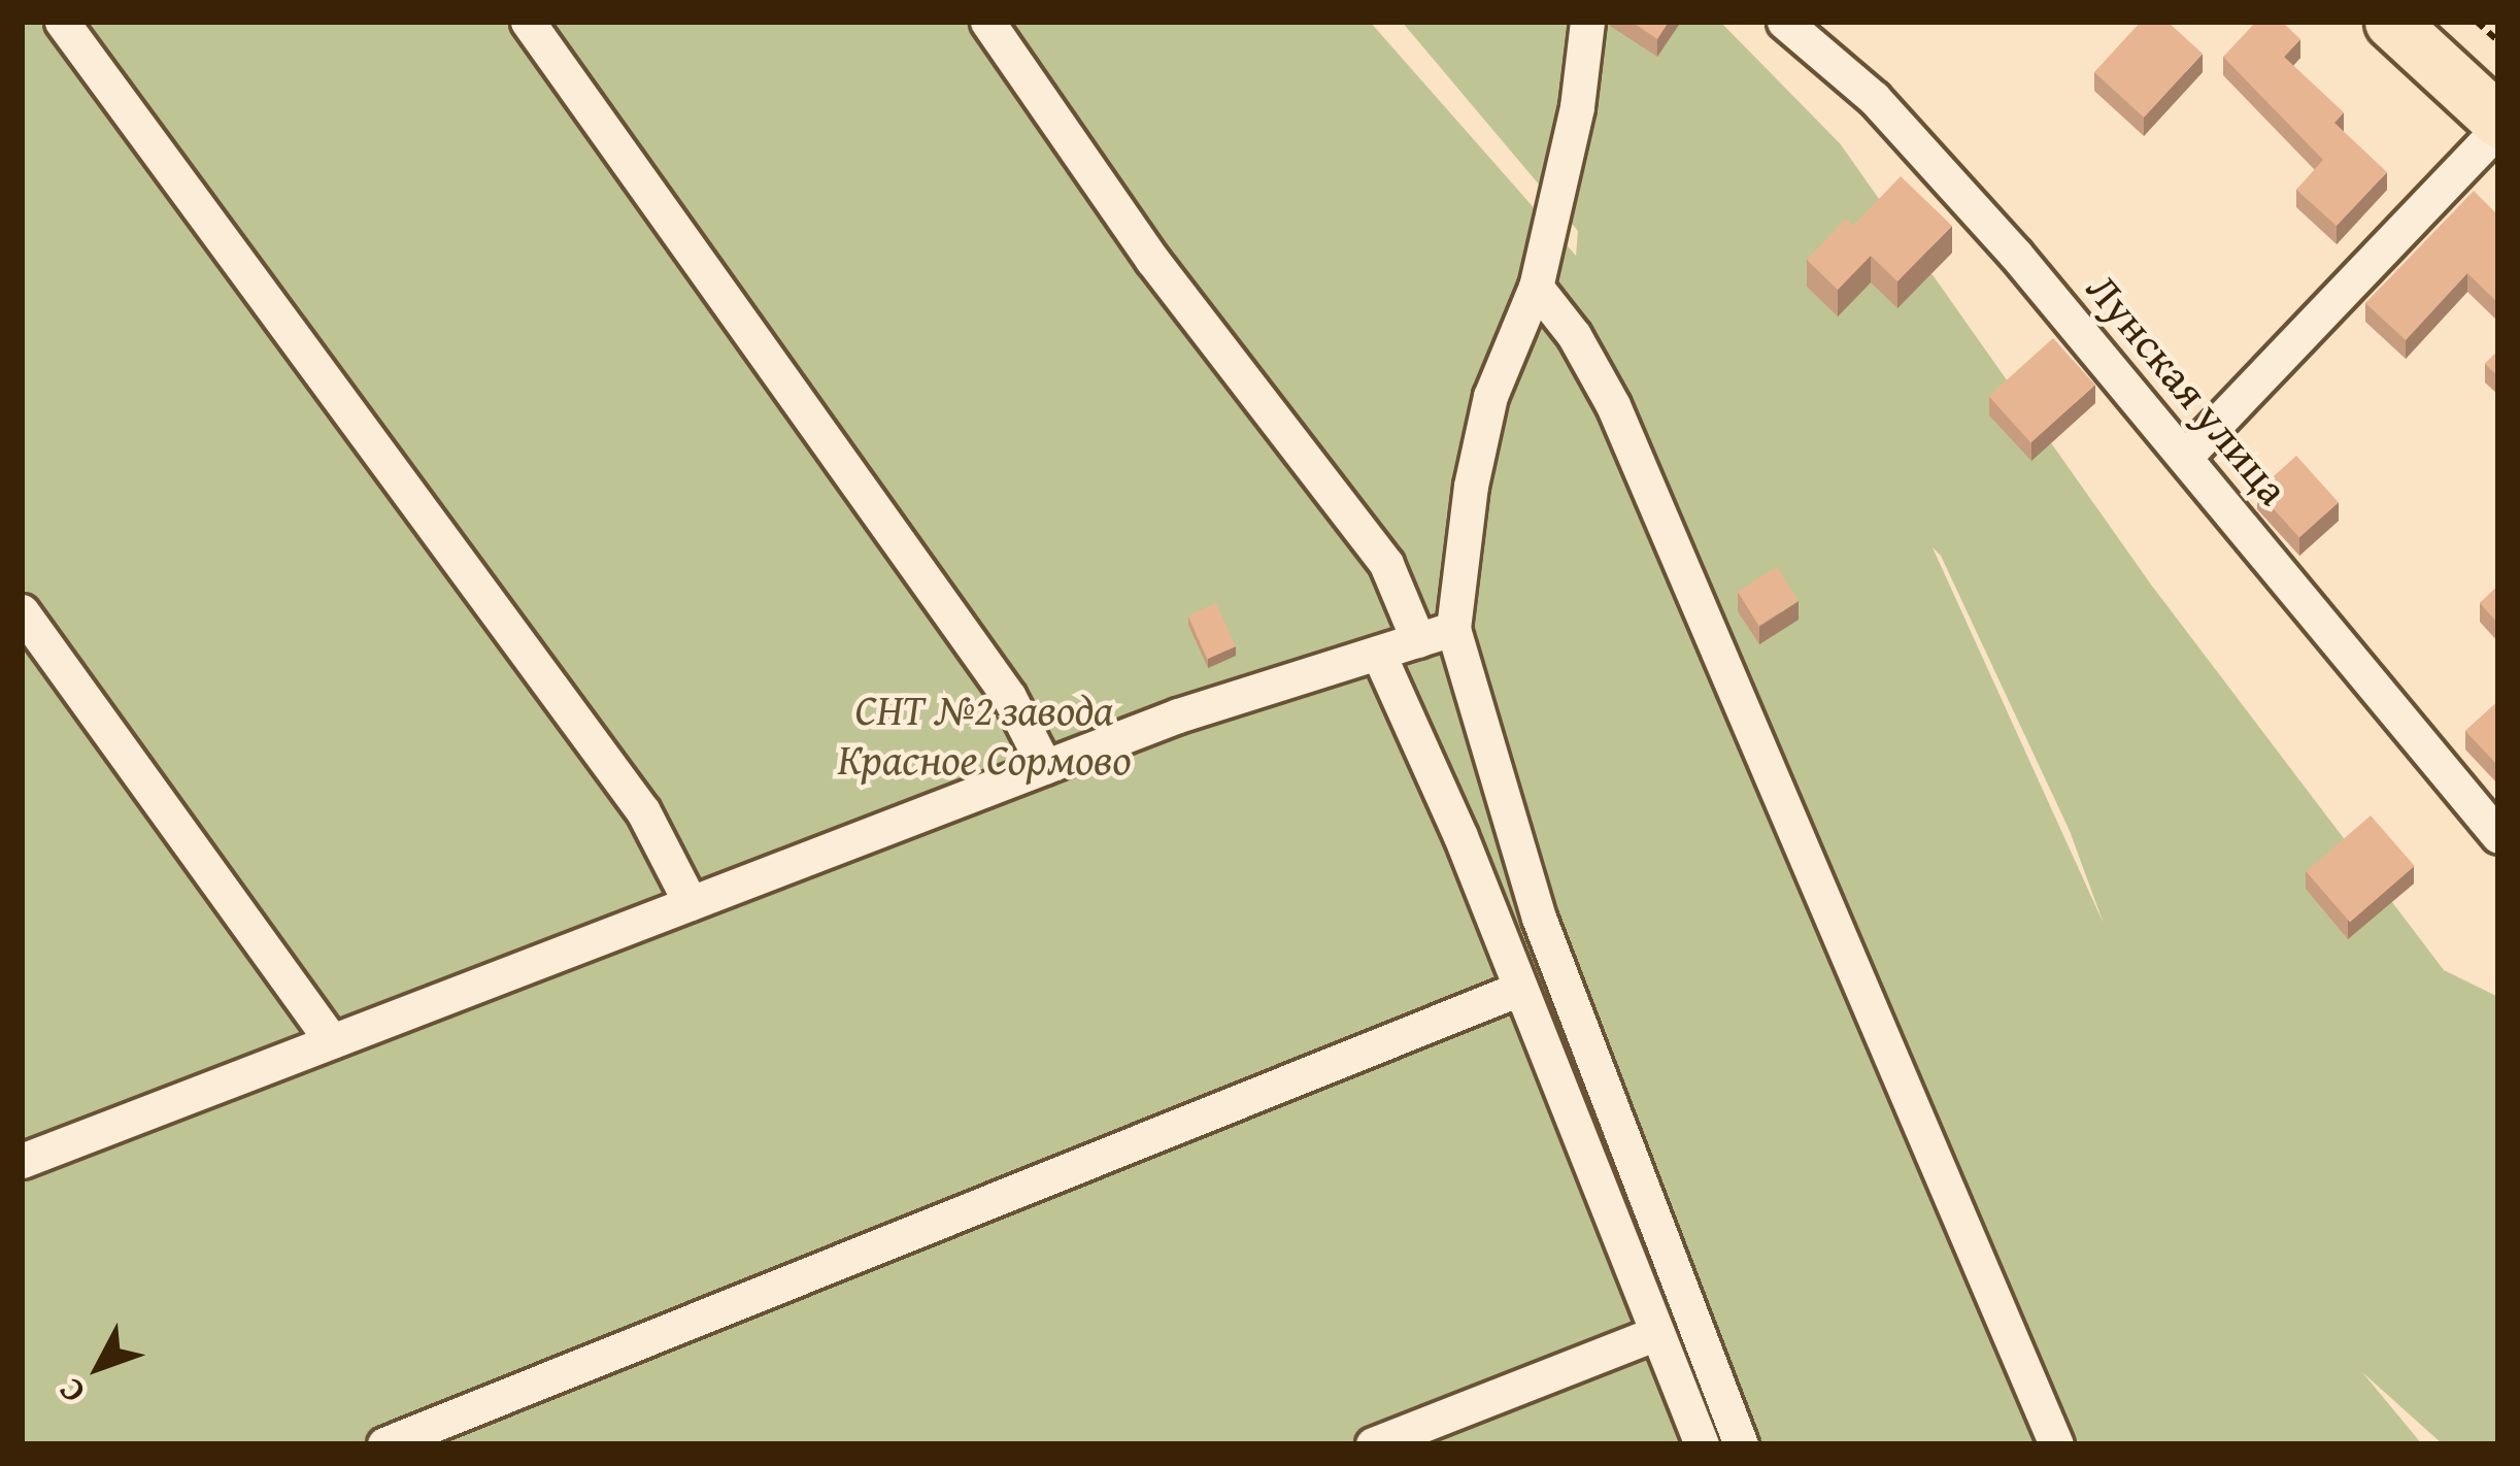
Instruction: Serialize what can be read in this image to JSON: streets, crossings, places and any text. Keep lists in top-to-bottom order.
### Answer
{
  "streets": {
    "street": ["Лунская улица"]
  },
  "parks": ["СНТ №2 завода Красное Сормово"],
  "north": "bottom left"
}
